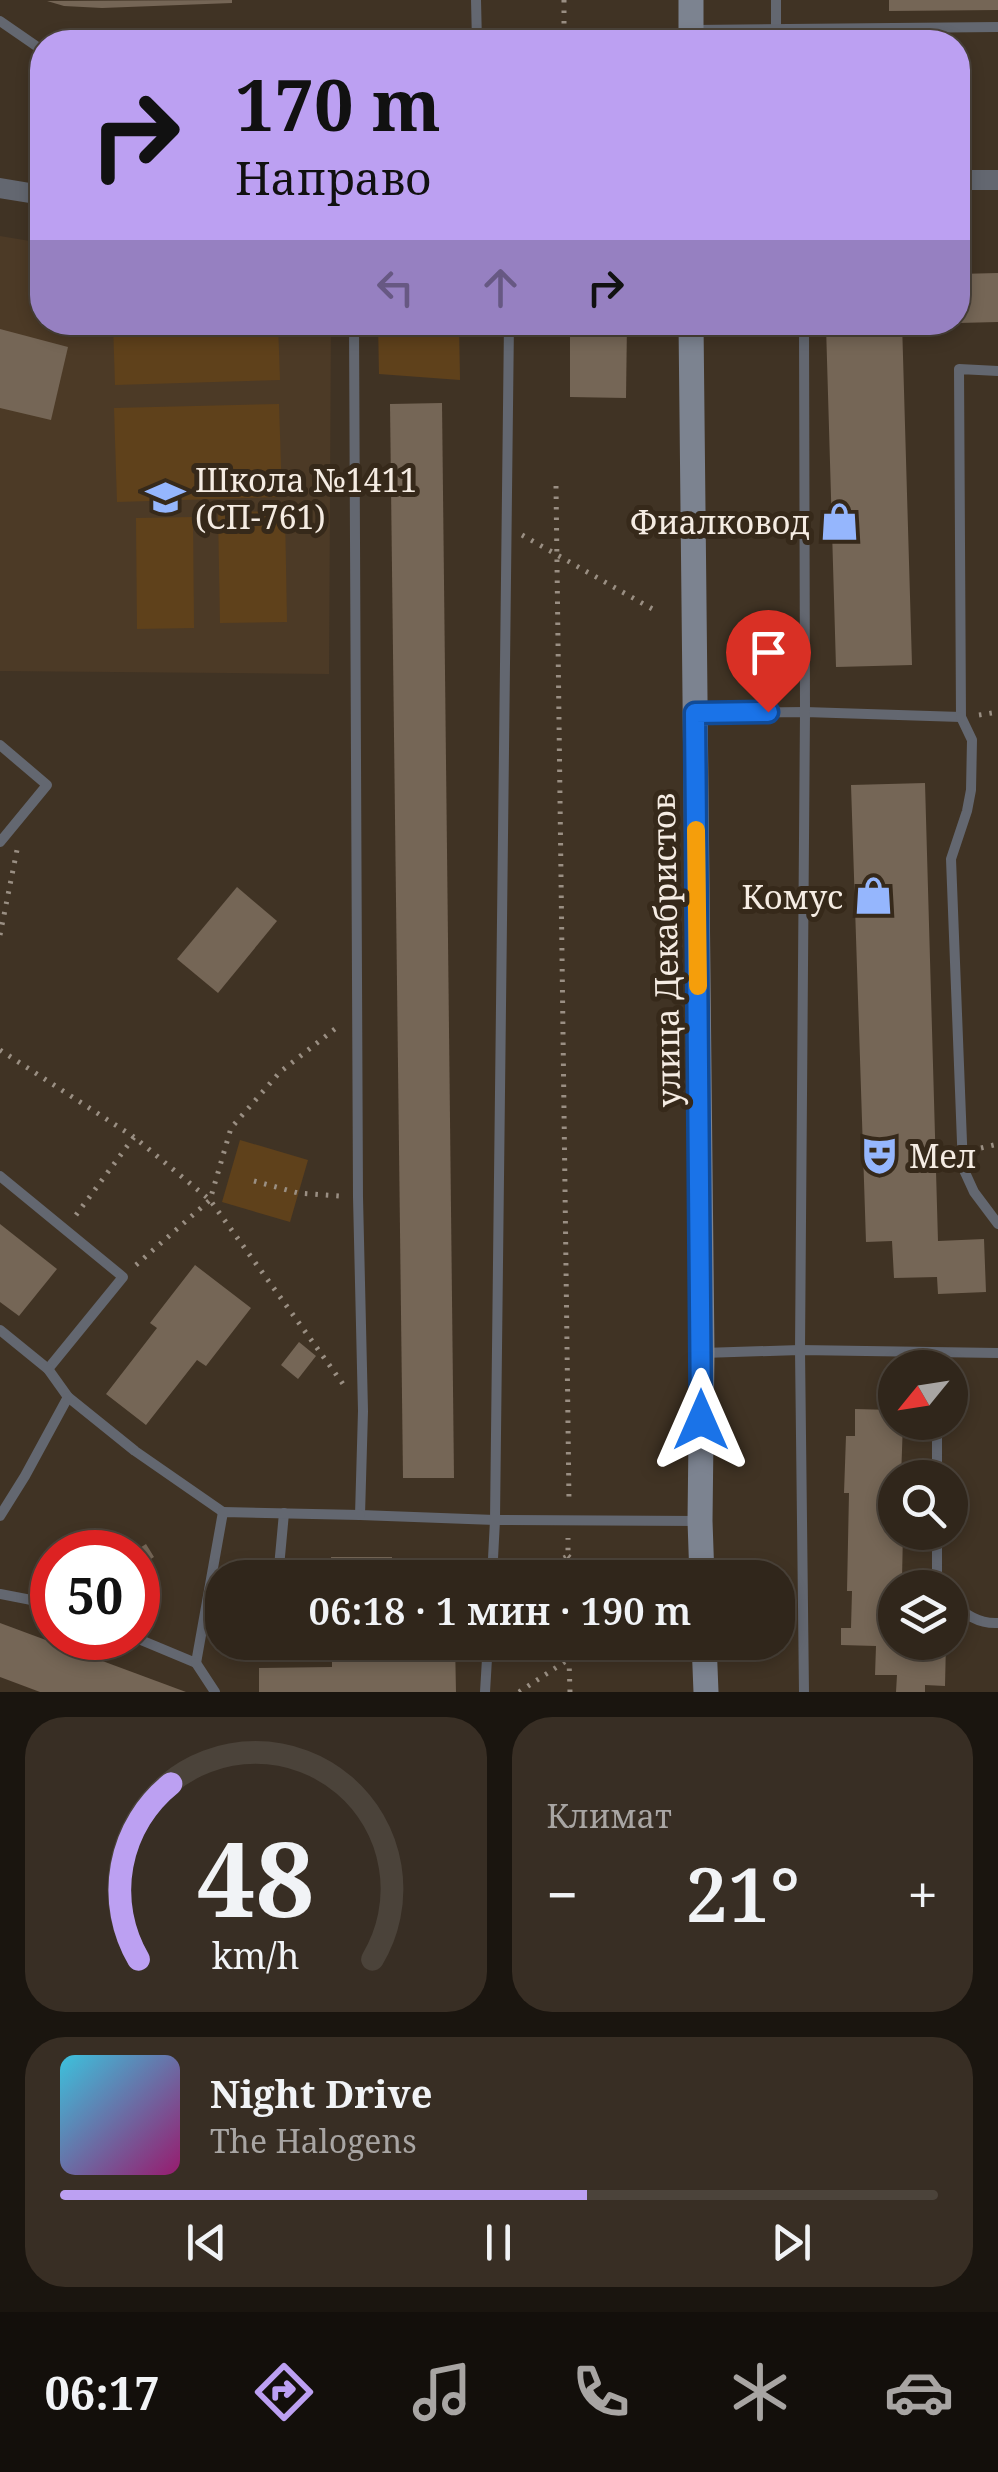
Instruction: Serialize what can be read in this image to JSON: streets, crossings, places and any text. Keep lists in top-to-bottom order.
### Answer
{
  "streets": {
    "main road": ["улица Декабристов"]
  },
  "places": {
    "school or university": ["Школа №1411 (СП-761)"],
    "shop": ["Фиалковод", "Комус"],
    "theatre": ["Мел"]
  },
  "north": "bottom left",
  "page": {
    "turn": ["170 m", "Направо"],
    "limit": "50",
    "trip": "06:18 · 1 мин · 190 m",
    "tile": "Климат",
    "heat": ["−", "21°", "+"],
    "song": ["Night Drive", "The Halogens"],
    "tabs": "06:17",
    "gauge": ["48", "km/h"]
  }
}
